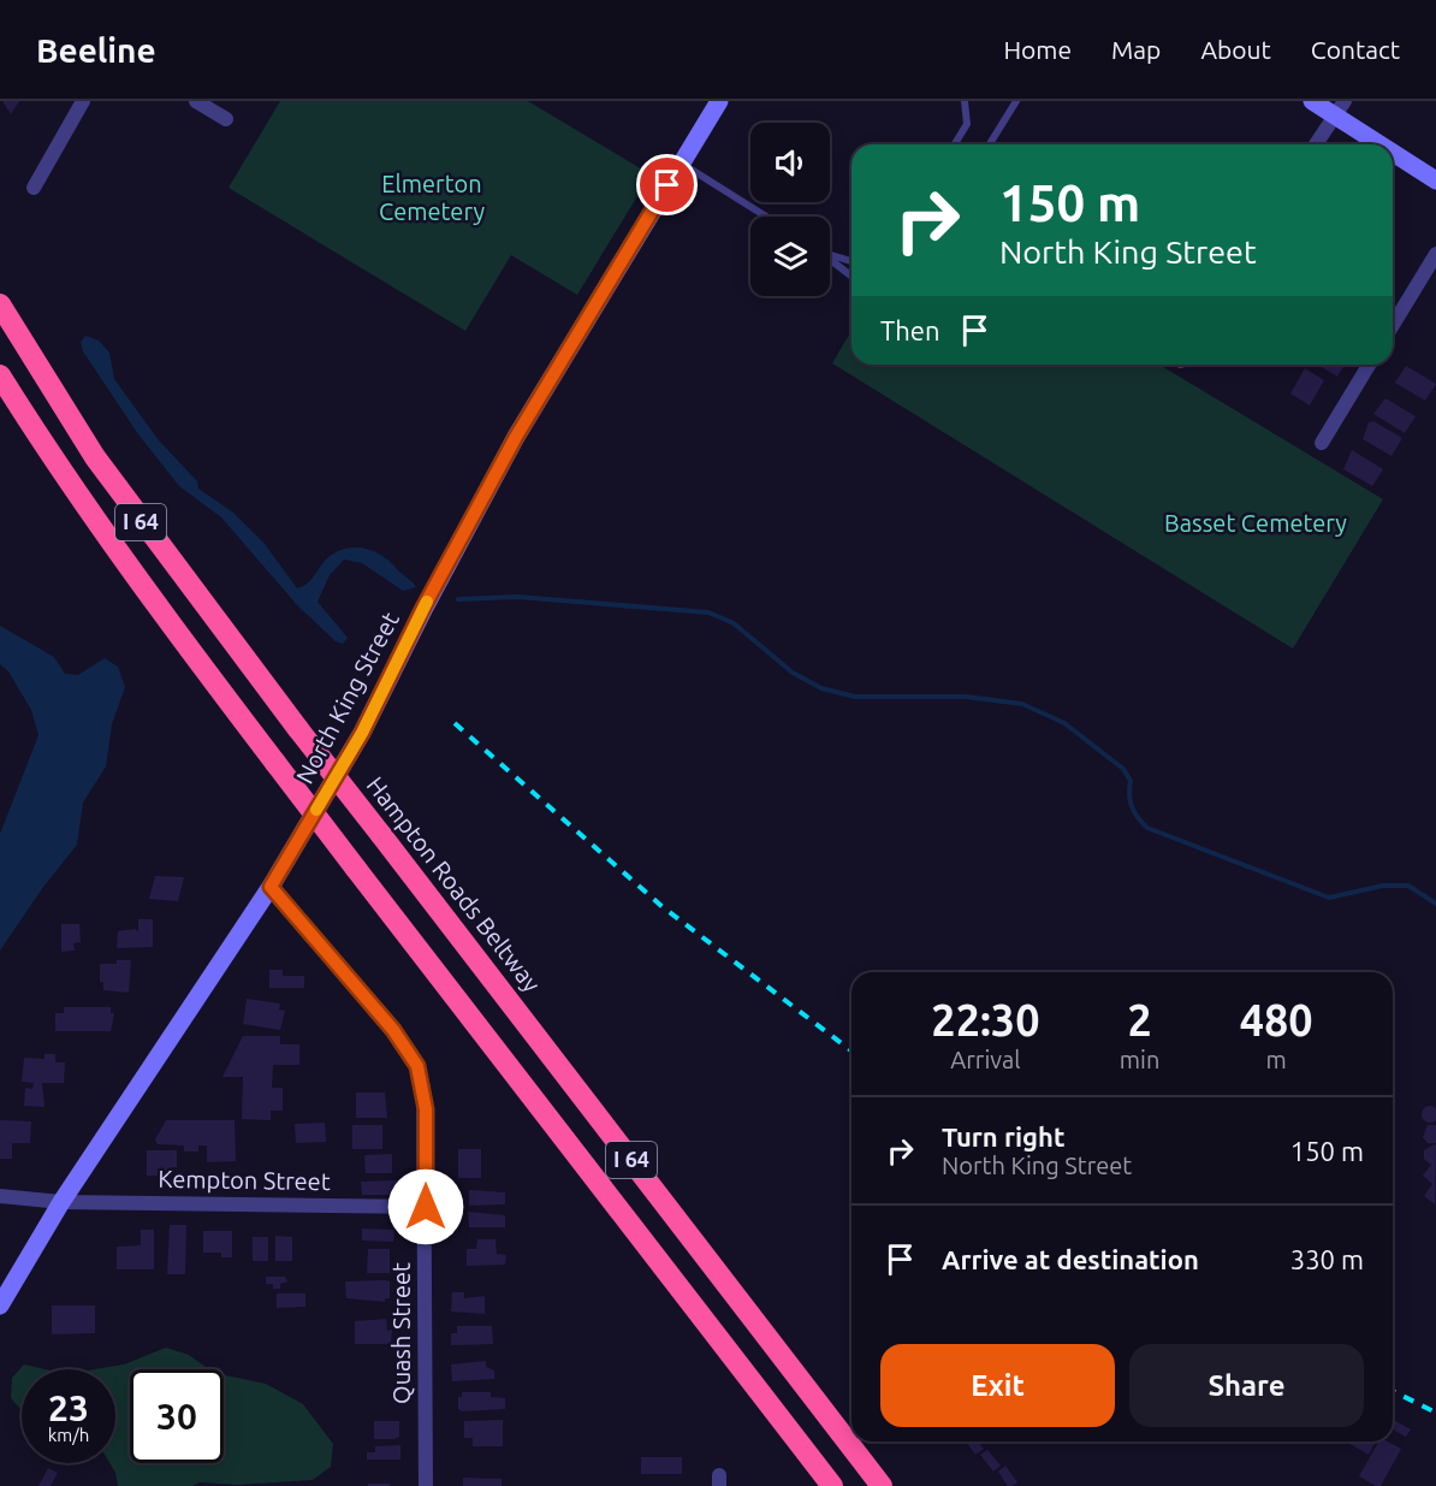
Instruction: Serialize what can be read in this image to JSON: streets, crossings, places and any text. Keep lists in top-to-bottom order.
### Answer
{
  "streets": {
    "highway": ["I 64", "Hampton Roads Beltway"],
    "main road": ["North King Street"],
    "street": ["Kempton Street", "Quash Street"]
  },
  "crossings": [
    ["North King Street", "Kempton Street"],
    ["North King Street", "Quash Street"],
    ["Kempton Street", "Quash Street"]
  ],
  "parks": ["Elmerton Cemetery", "Basset Cemetery"],
  "page": {
    "header": "Beeline",
    "nav": [
      "Home",
      "Map",
      "About",
      "Contact"
    ],
    "turn": ["150 m", "North King Street"],
    "then": "Then",
    "eta": [
      "22:30",
      "Arrival",
      "2",
      "min",
      "480",
      "m"
    ],
    "list": [
      {
        "name": "Turn right",
        "note": "North King Street",
        "value": "150 m"
      },
      {
        "name": "Arrive at destination",
        "value": "330 m"
      }
    ],
    "buttons": ["Exit", "Share"],
    "speed": "23 km/h",
    "limit": "30"
  }
}
